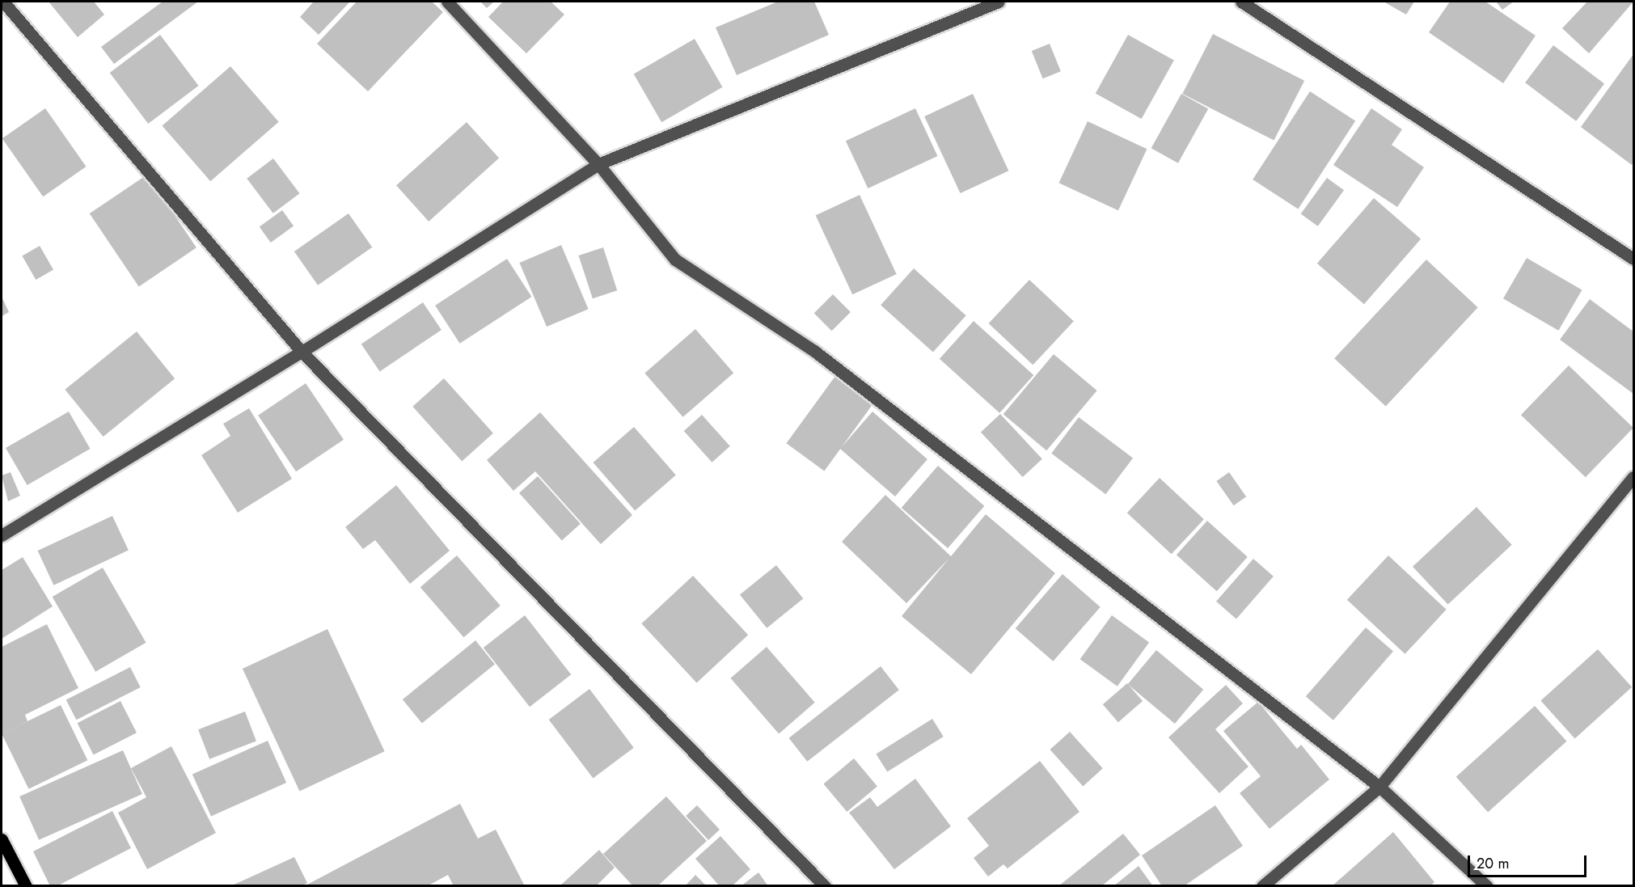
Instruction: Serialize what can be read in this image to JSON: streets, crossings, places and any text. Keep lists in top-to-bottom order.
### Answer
{
  "scale_bar": "20 m"
}
